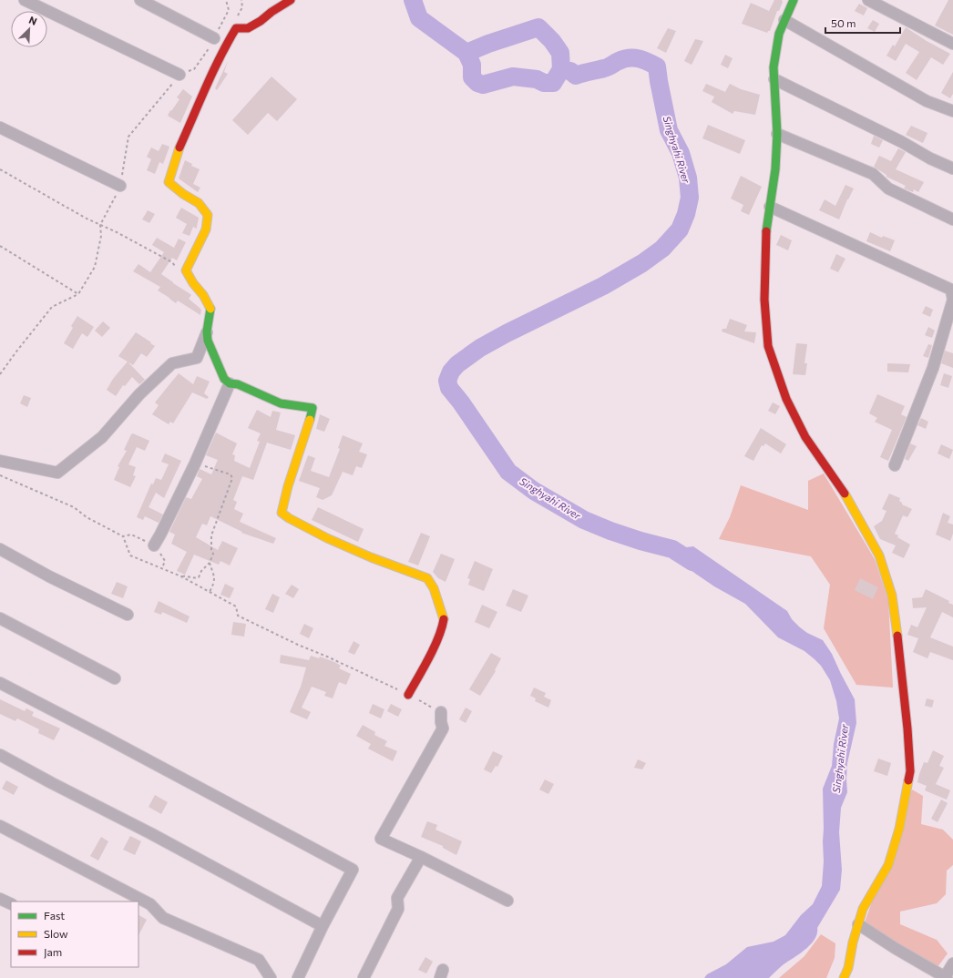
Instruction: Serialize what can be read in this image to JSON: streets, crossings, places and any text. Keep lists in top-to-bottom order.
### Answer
{
  "water": ["Singhyahi River"],
  "legend": ["Fast", "Slow", "Jam"],
  "scale_bar": "50 m",
  "north": "top right"
}
